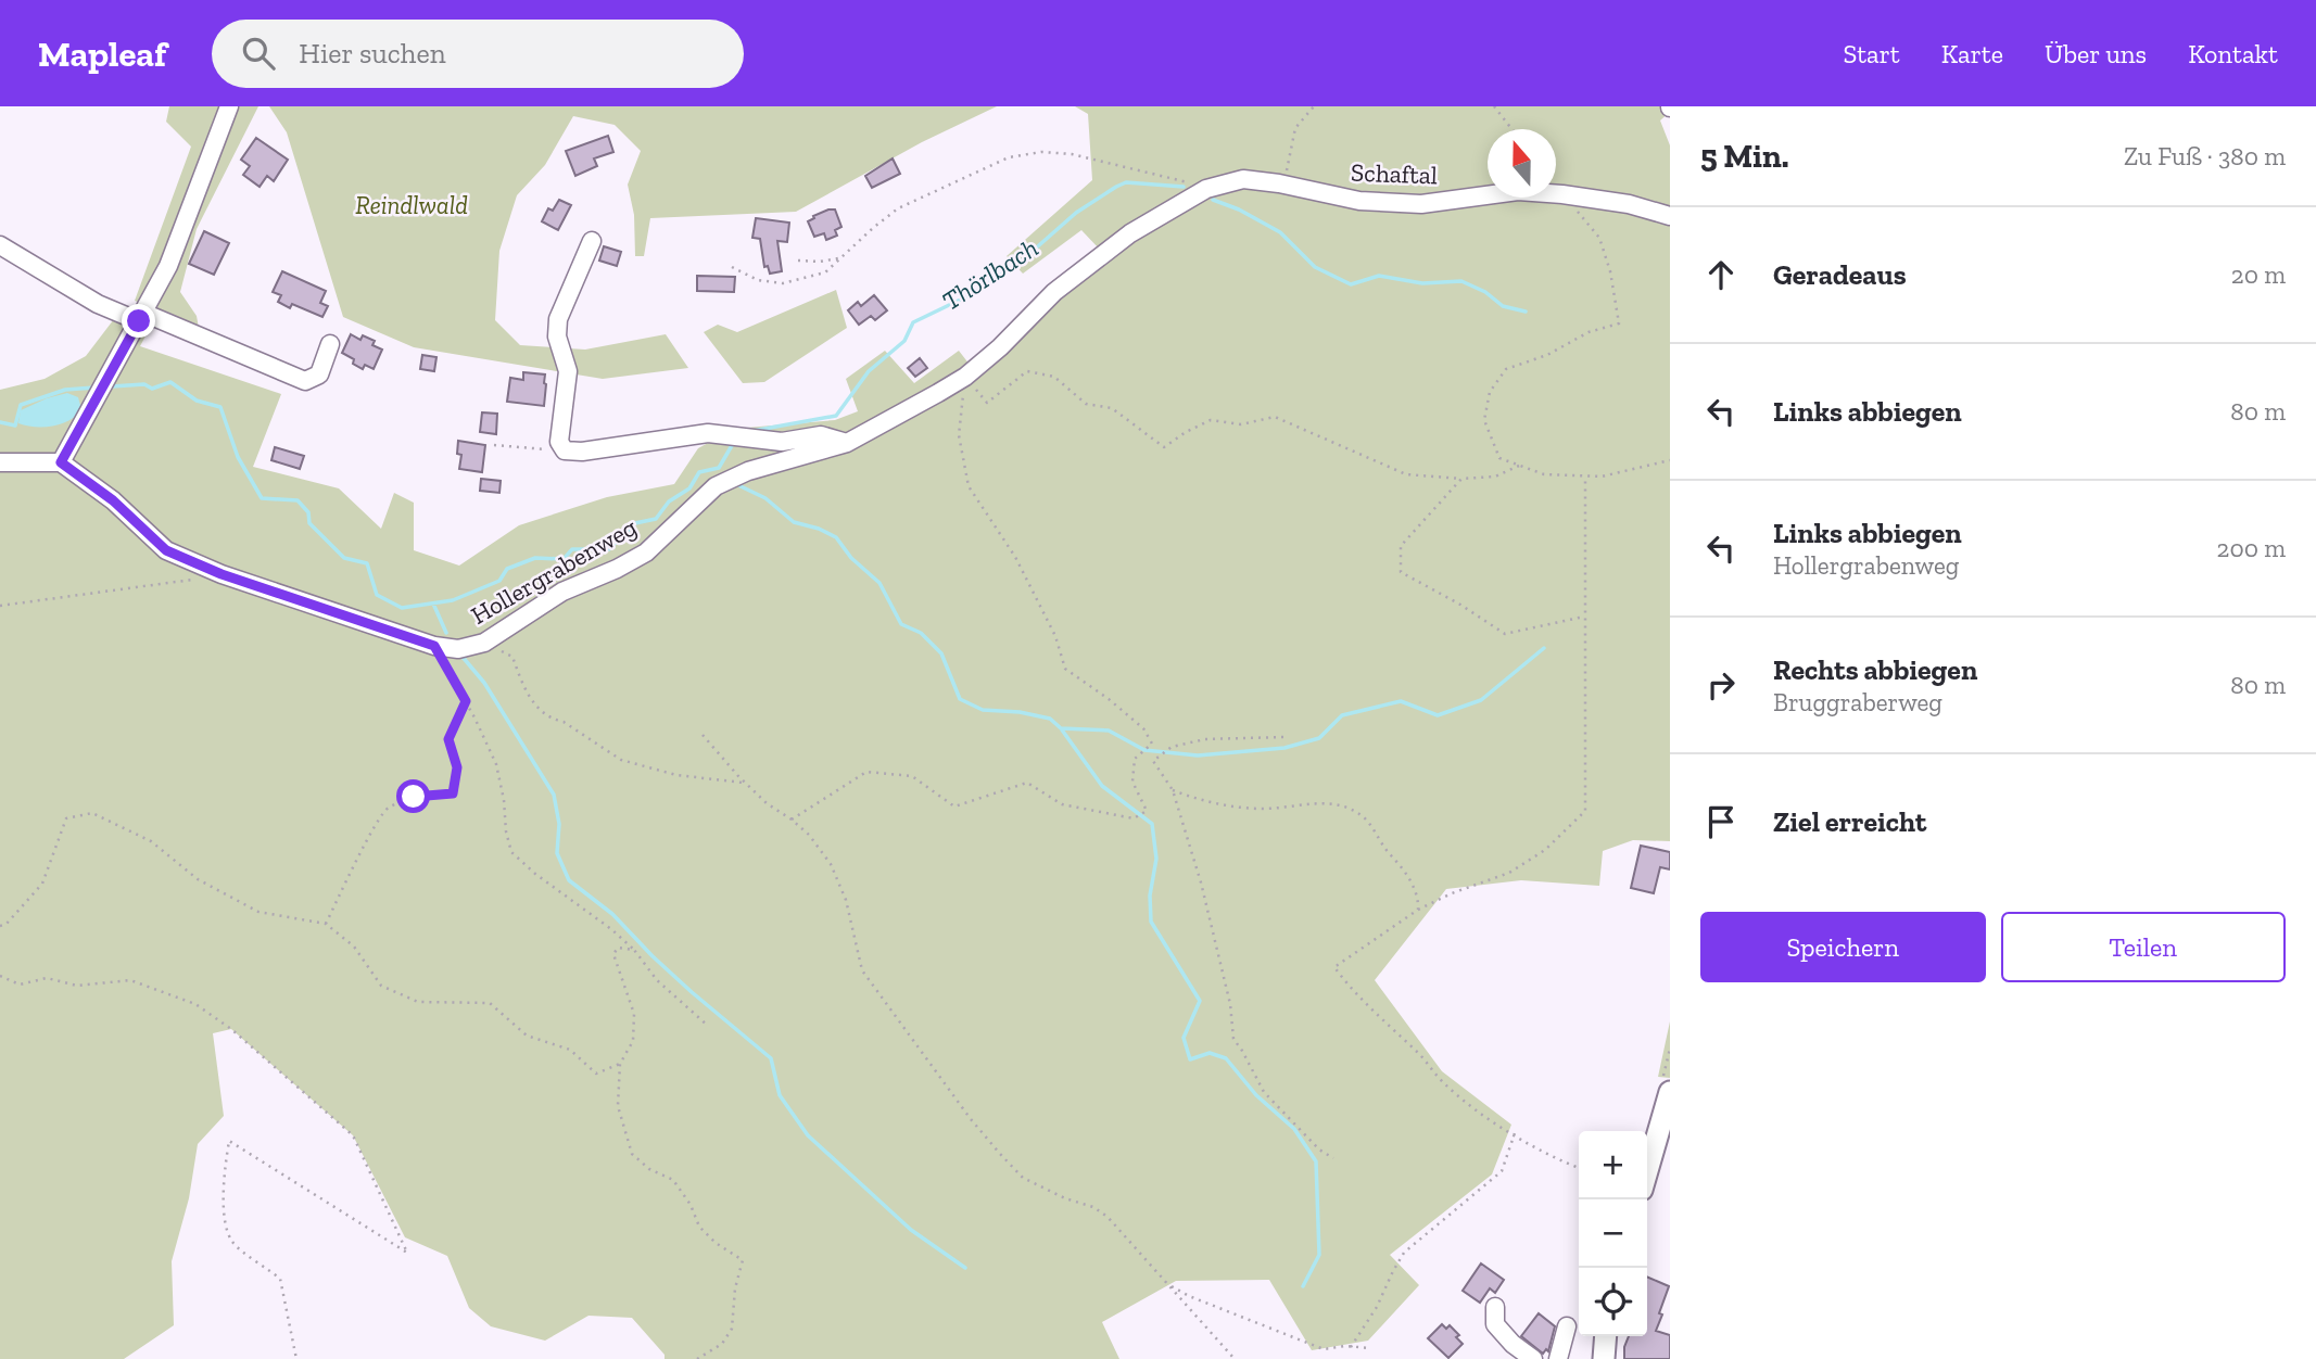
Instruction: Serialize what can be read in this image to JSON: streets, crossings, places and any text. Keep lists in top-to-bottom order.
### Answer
{
  "streets": {
    "street": ["Schaftal", "Hollergrabenweg"]
  },
  "crossings": [
    ["Schaftal", "Hollergrabenweg"]
  ],
  "water": ["Thörlbach"],
  "parks": ["Reindlwald"],
  "north": "top",
  "page": {
    "header": "Mapleaf",
    "search": "Hier suchen",
    "nav": [
      "Start",
      "Karte",
      "Über uns",
      "Kontakt"
    ],
    "heading": ["5 Min.", "Zu Fuß · 380 m"],
    "list": [
      ["Geradeaus", "20 m"],
      ["Links abbiegen", "80 m"],
      ["Links abbiegen", "Hollergrabenweg", "200 m"],
      ["Rechts abbiegen", "Bruggraberweg", "80 m"],
      "Ziel erreicht"
    ],
    "buttons": ["Speichern", "Teilen"],
    "map_buttons": ["+", "−"]
  }
}
